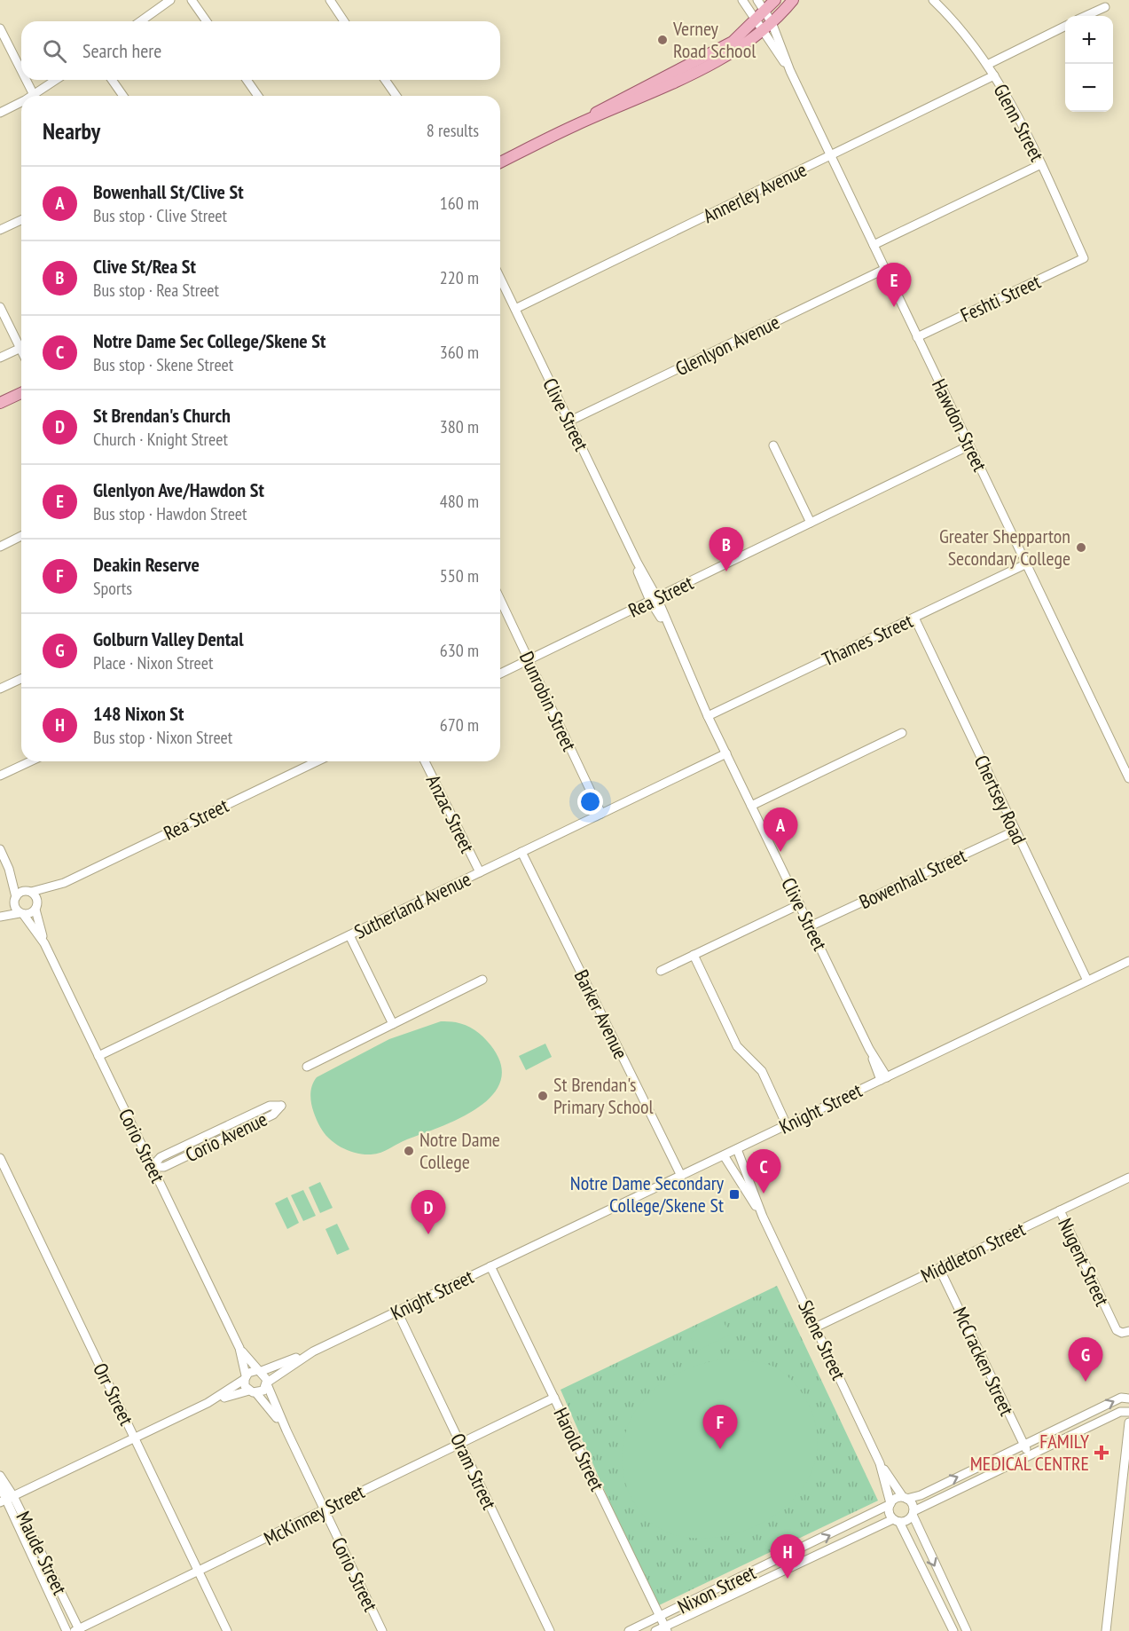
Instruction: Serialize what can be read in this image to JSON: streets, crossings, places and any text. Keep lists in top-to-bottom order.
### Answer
{
  "streets": {
    "street": [
      "Glenn Street",
      "Annerley Avenue",
      "Feshti Street",
      "Glenlyon Avenue",
      "Clive Street",
      "Hawdon Street",
      "Rea Street",
      "Thames Street",
      "Dunrobin Street",
      "Chertsey Road",
      "Anzac Street",
      "Bowenhall Street",
      "Sutherland Avenue",
      "Barker Avenue",
      "Knight Street",
      "Corio Avenue",
      "Corio Street",
      "Middleton Street",
      "Nugent Street",
      "Skene Street",
      "McCracken Street",
      "Orr Street",
      "Harold Street",
      "Oram Street",
      "McKinney Street",
      "Maude Street",
      "Nixon Street"
    ]
  },
  "crossings": [
    ["Glenn Street", "Annerley Avenue"],
    ["Glenn Street", "Feshti Street"],
    ["Annerley Avenue", "Clive Street"],
    ["Annerley Avenue", "Hawdon Street"],
    ["Feshti Street", "Hawdon Street"],
    ["Glenlyon Avenue", "Clive Street"],
    ["Glenlyon Avenue", "Hawdon Street"],
    ["Clive Street", "Rea Street"],
    ["Clive Street", "Thames Street"],
    ["Clive Street", "Bowenhall Street"],
    ["Clive Street", "Sutherland Avenue"],
    ["Clive Street", "Knight Street"],
    ["Hawdon Street", "Rea Street"],
    ["Hawdon Street", "Thames Street"],
    ["Rea Street", "Dunrobin Street"],
    ["Rea Street", "Corio Street"],
    ["Thames Street", "Chertsey Road"],
    ["Dunrobin Street", "Sutherland Avenue"],
    ["Chertsey Road", "Bowenhall Street"],
    ["Chertsey Road", "Knight Street"],
    ["Anzac Street", "Sutherland Avenue"],
    ["Sutherland Avenue", "Barker Avenue"],
    ["Sutherland Avenue", "Corio Street"],
    ["Barker Avenue", "Knight Street"],
    ["Knight Street", "Corio Street"],
    ["Knight Street", "Skene Street"],
    ["Knight Street", "Harold Street"],
    ["Knight Street", "Oram Street"],
    ["Corio Avenue", "Corio Street"],
    ["Corio Street", "McKinney Street"],
    ["Middleton Street", "Nugent Street"],
    ["Middleton Street", "Skene Street"],
    ["Middleton Street", "McCracken Street"],
    ["Skene Street", "Nixon Street"],
    ["Orr Street", "McKinney Street"],
    ["Harold Street", "McKinney Street"],
    ["Harold Street", "Nixon Street"],
    ["Oram Street", "McKinney Street"],
    ["McKinney Street", "Maude Street"]
  ],
  "places": {
    "other": [
      "Verney Road School",
      "Greater Shepparton Secondary College",
      "St Brendan's Primary School",
      "Notre Dame College"
    ],
    "transit": ["Notre Dame Secondary College/Skene St"],
    "health": ["FAMILY MEDICAL CENTRE"]
  },
  "page": {
    "map_buttons": ["+", "−"],
    "search": "Search here",
    "heading": ["Nearby", "8 results"],
    "list": [
      {
        "mark": "A",
        "name": "Bowenhall St/Clive St",
        "note": "Bus stop · Clive Street",
        "value": "160 m"
      },
      {
        "mark": "B",
        "name": "Clive St/Rea St",
        "note": "Bus stop · Rea Street",
        "value": "220 m"
      },
      {
        "mark": "C",
        "name": "Notre Dame Sec College/Skene St",
        "note": "Bus stop · Skene Street",
        "value": "360 m"
      },
      {
        "mark": "D",
        "name": "St Brendan's Church",
        "note": "Church · Knight Street",
        "value": "380 m"
      },
      {
        "mark": "E",
        "name": "Glenlyon Ave/Hawdon St",
        "note": "Bus stop · Hawdon Street",
        "value": "480 m"
      },
      {
        "mark": "F",
        "name": "Deakin Reserve",
        "note": "Sports",
        "value": "550 m"
      },
      {
        "mark": "G",
        "name": "Golburn Valley Dental",
        "note": "Place · Nixon Street",
        "value": "630 m"
      },
      {
        "mark": "H",
        "name": "148 Nixon St",
        "note": "Bus stop · Nixon Street",
        "value": "670 m"
      }
    ],
    "pins": [
      "E",
      "B",
      "A",
      "C",
      "D",
      "G",
      "F",
      "H"
    ]
  }
}
